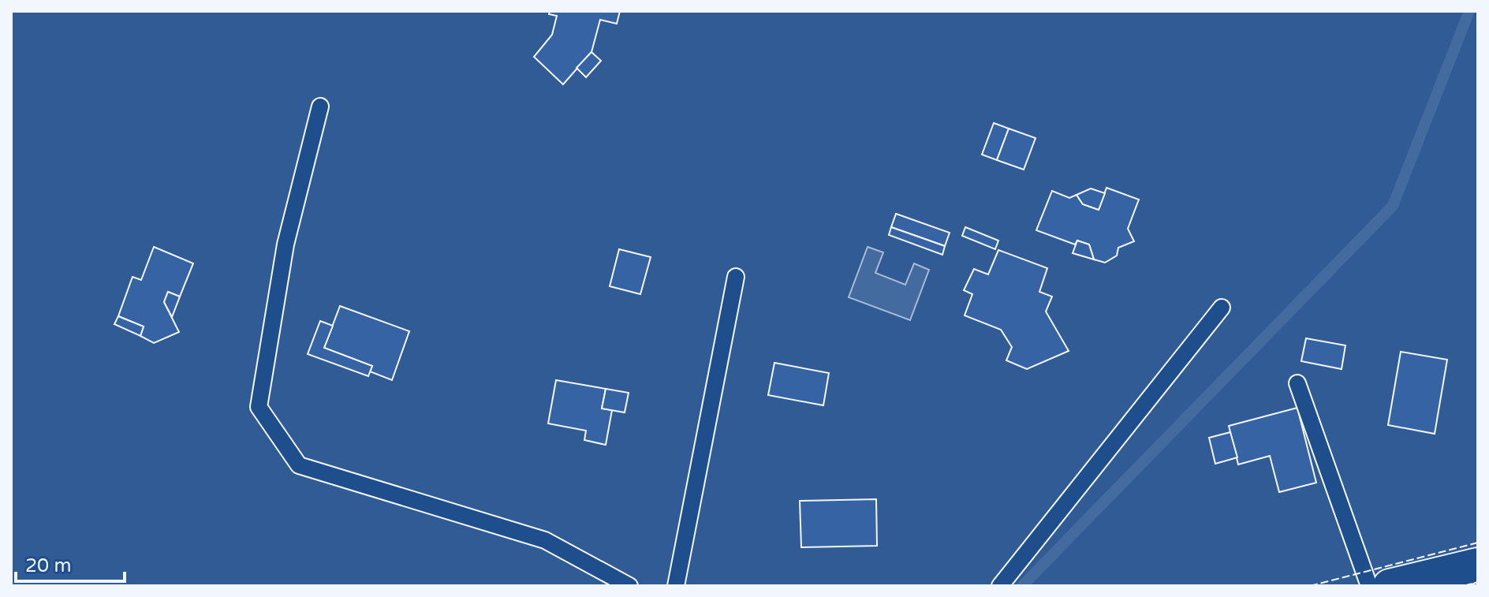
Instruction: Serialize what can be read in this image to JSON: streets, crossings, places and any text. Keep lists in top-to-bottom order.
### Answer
{
  "scale_bar": "20 m"
}
